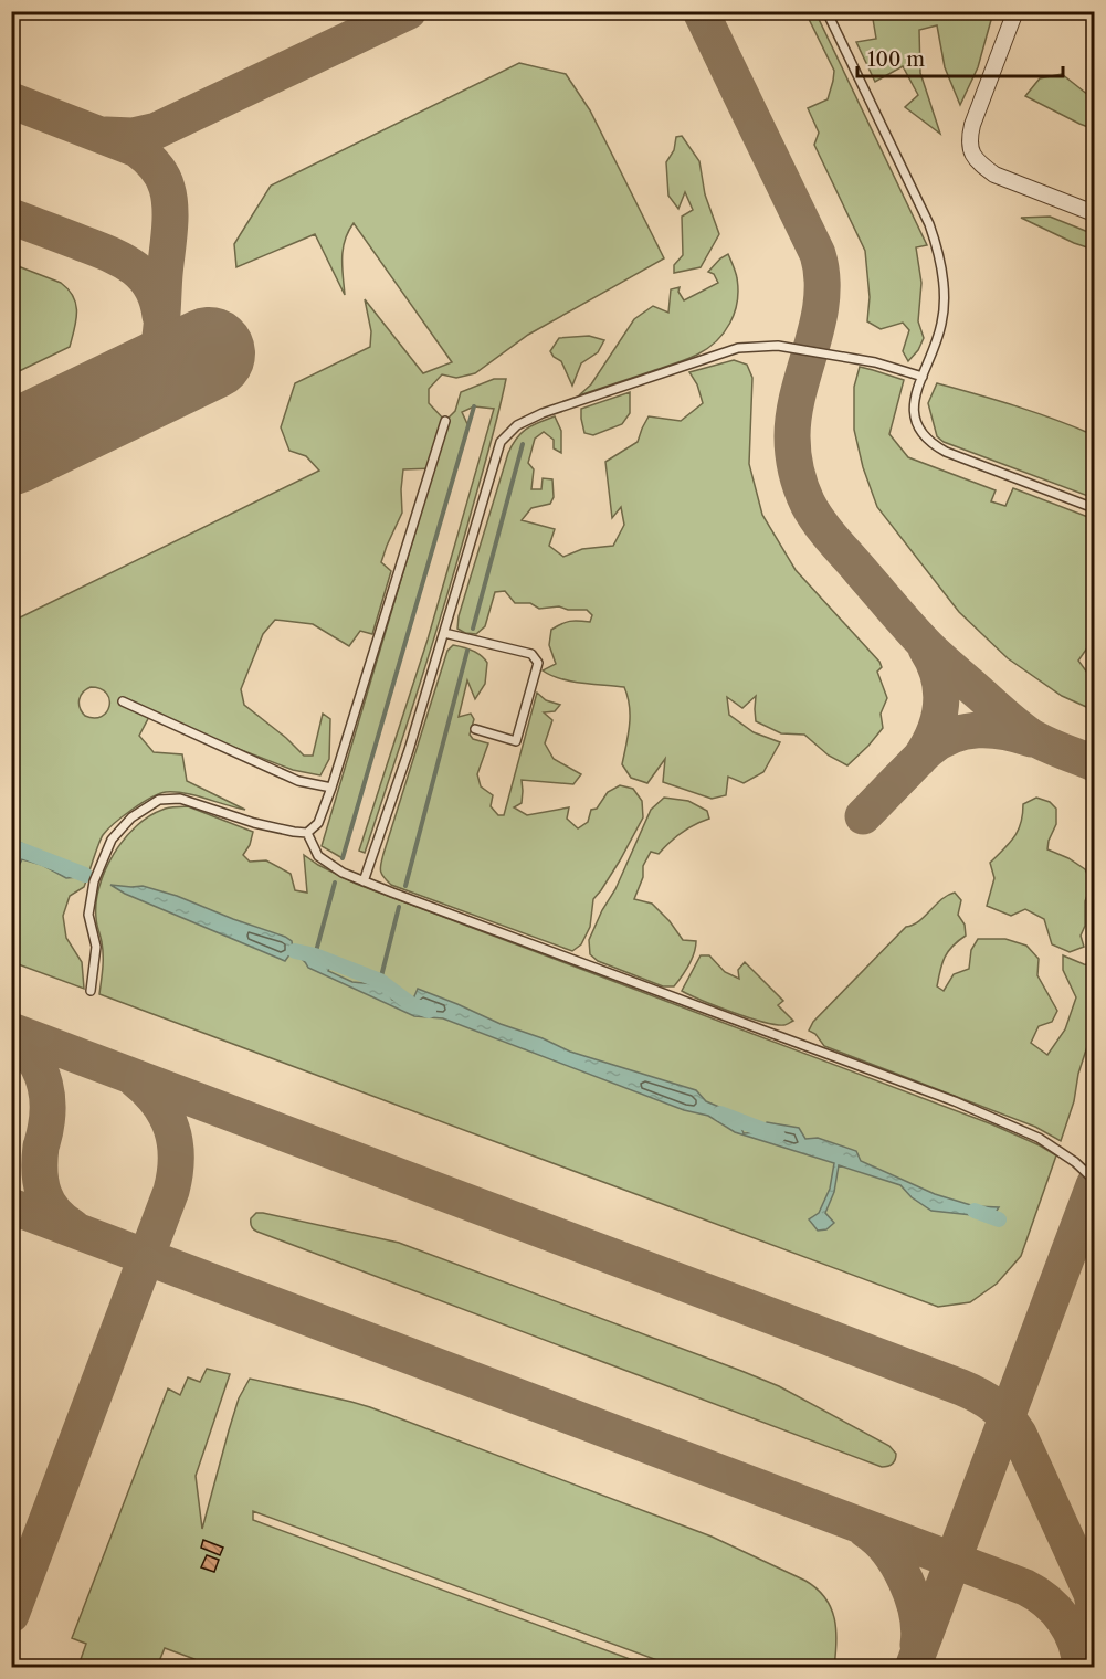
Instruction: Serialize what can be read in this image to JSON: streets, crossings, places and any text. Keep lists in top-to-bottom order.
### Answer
{
  "scale_bar": "100 m"
}
